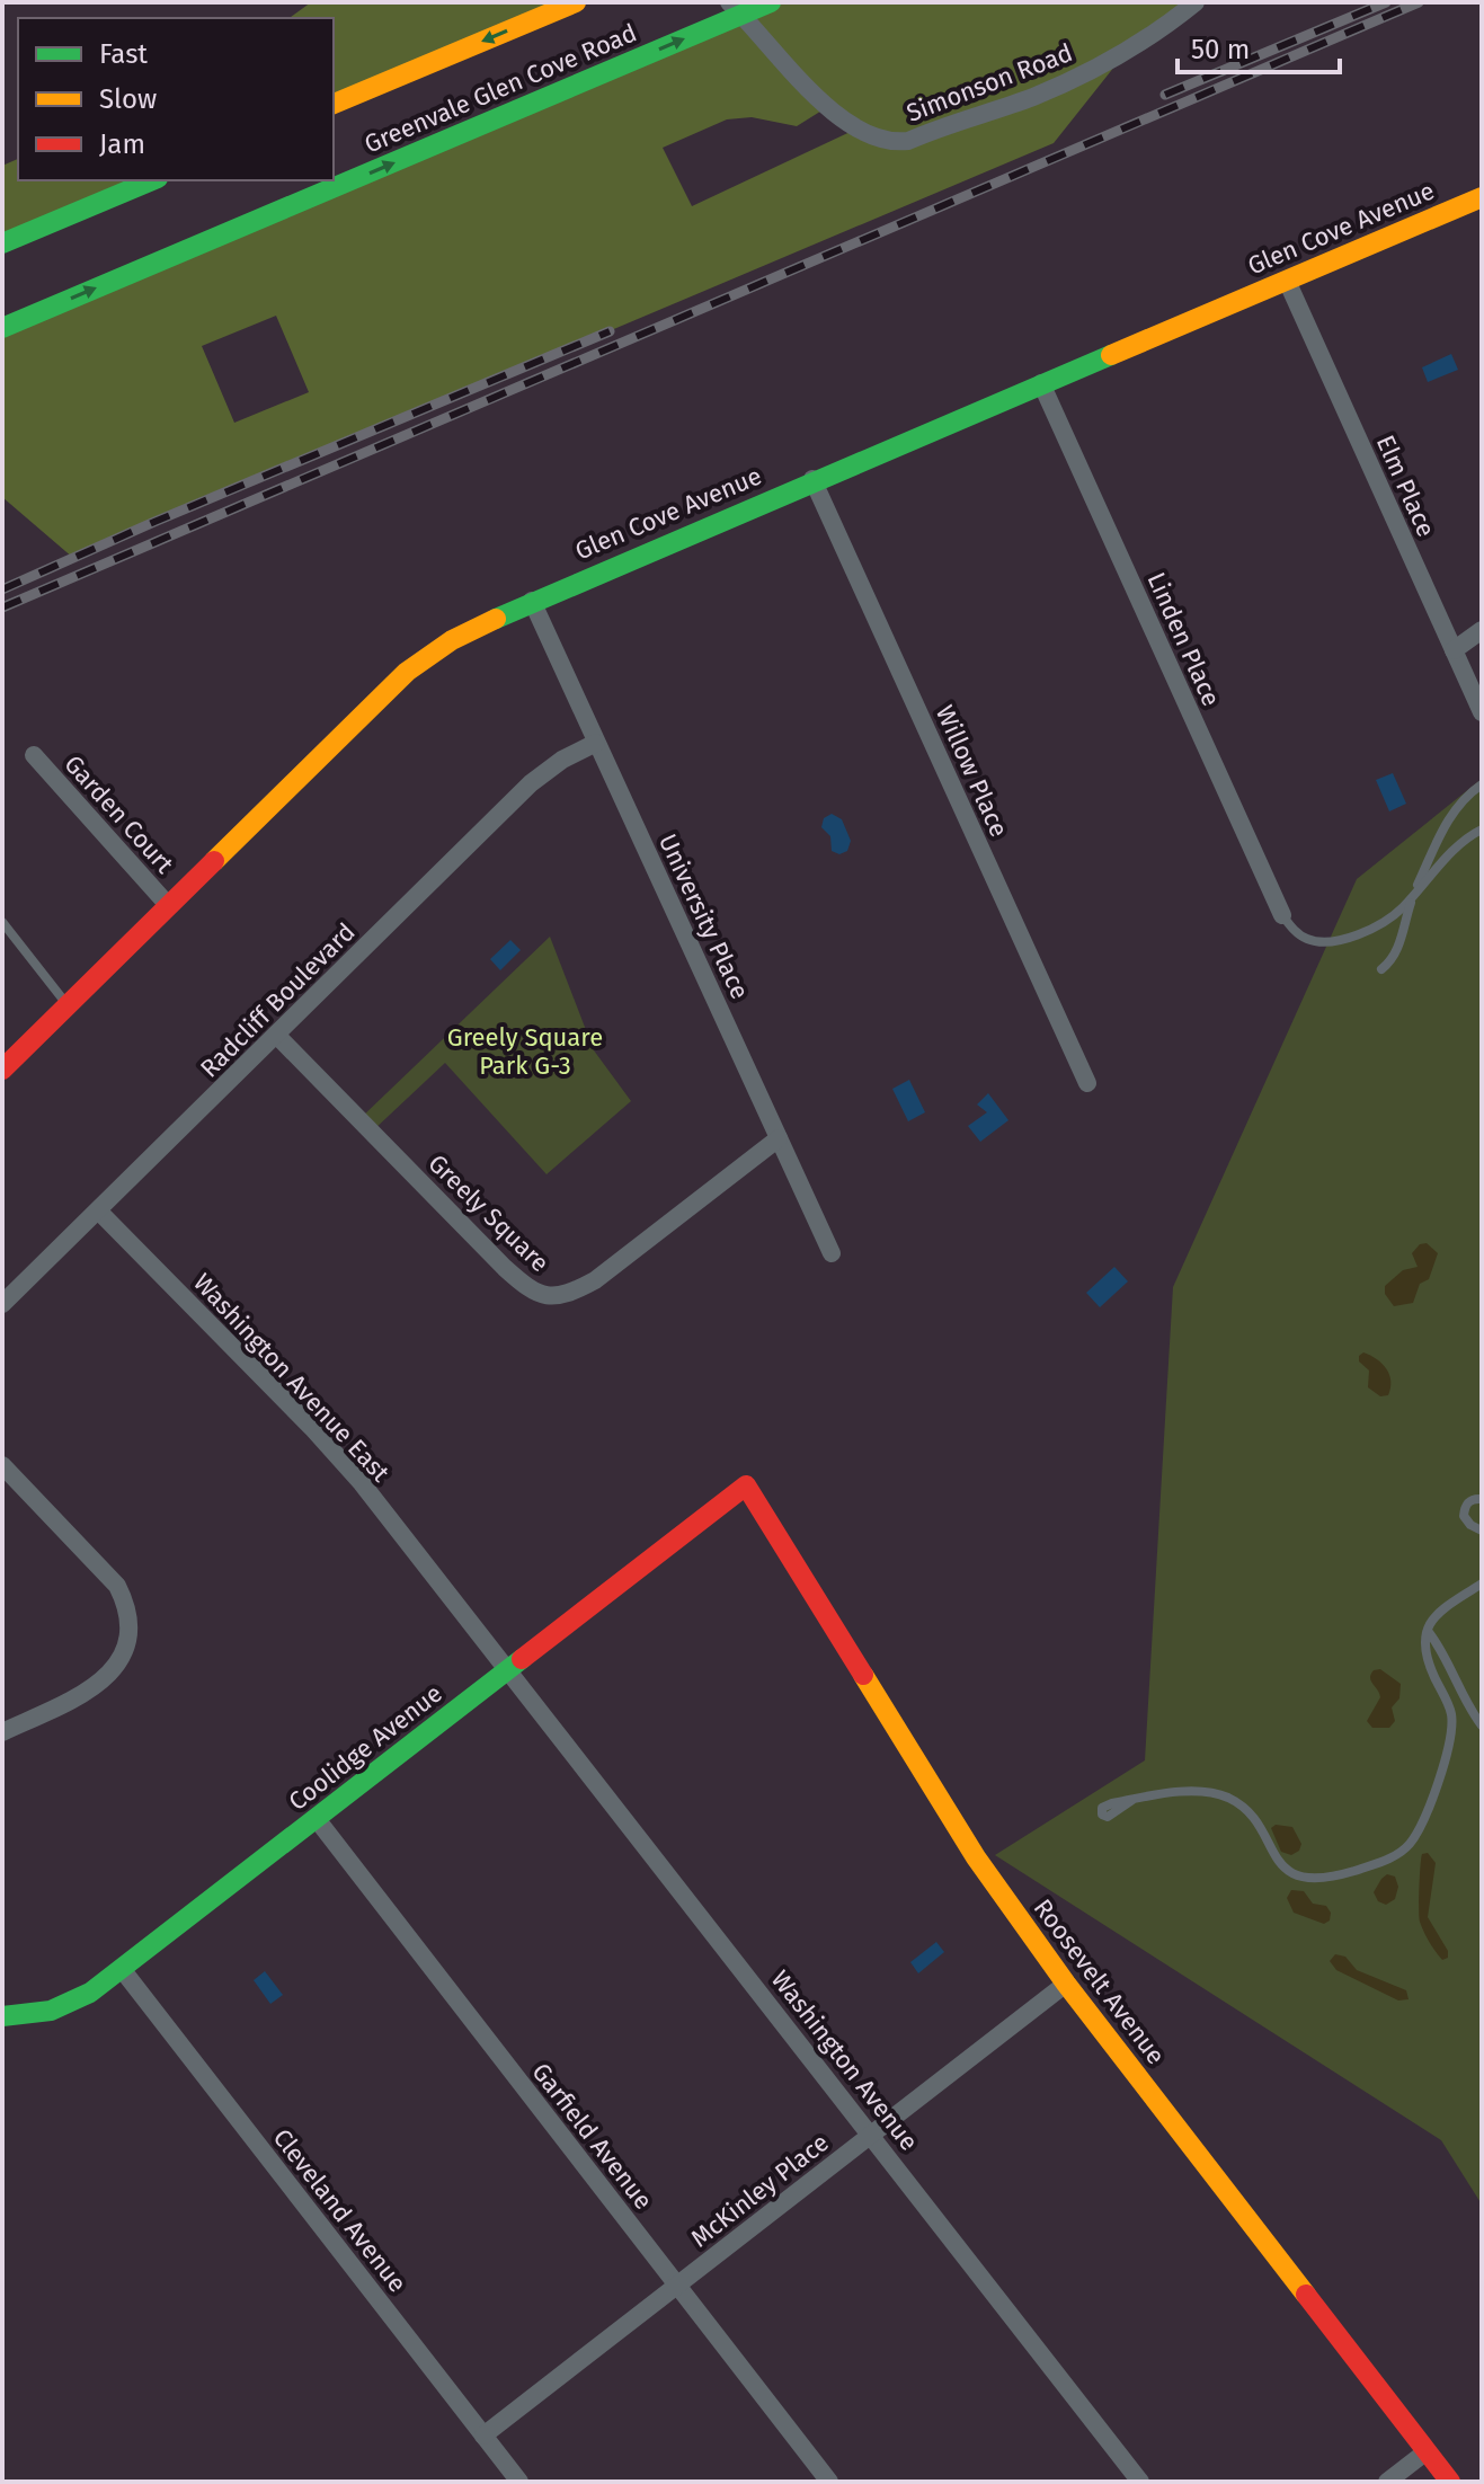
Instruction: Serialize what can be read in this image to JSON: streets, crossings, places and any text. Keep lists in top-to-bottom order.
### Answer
{
  "streets": {
    "main road": [
      "Greenvale Glen Cove Road",
      "Glen Cove Avenue",
      "Coolidge Avenue",
      "Roosevelt Avenue"
    ],
    "street": [
      "Simonson Road",
      "Elm Place",
      "Linden Place",
      "Willow Place",
      "Garden Court",
      "University Place",
      "Radcliff Boulevard",
      "Greely Square",
      "Washington Avenue East",
      "Washington Avenue",
      "Garfield Avenue",
      "McKinley Place",
      "Cleveland Avenue"
    ]
  },
  "crossings": [
    ["Simonson Road", "Greenvale Glen Cove Road"],
    ["Glen Cove Avenue", "Elm Place"],
    ["Glen Cove Avenue", "Linden Place"],
    ["Glen Cove Avenue", "Willow Place"],
    ["Glen Cove Avenue", "Garden Court"],
    ["Glen Cove Avenue", "University Place"],
    ["University Place", "Radcliff Boulevard"],
    ["University Place", "Greely Square"],
    ["Radcliff Boulevard", "Greely Square"],
    ["Radcliff Boulevard", "Washington Avenue East"],
    ["Washington Avenue East", "Coolidge Avenue"],
    ["Washington Avenue East", "Washington Avenue"],
    ["Coolidge Avenue", "Roosevelt Avenue"],
    ["Coolidge Avenue", "Washington Avenue"],
    ["Coolidge Avenue", "Garfield Avenue"],
    ["Coolidge Avenue", "Cleveland Avenue"],
    ["Roosevelt Avenue", "McKinley Place"],
    ["Washington Avenue", "McKinley Place"],
    ["Garfield Avenue", "McKinley Place"],
    ["McKinley Place", "Cleveland Avenue"]
  ],
  "parks": ["Greely Square Park G-3"],
  "legend": ["Fast", "Slow", "Jam"],
  "scale_bar": "50 m"
}
